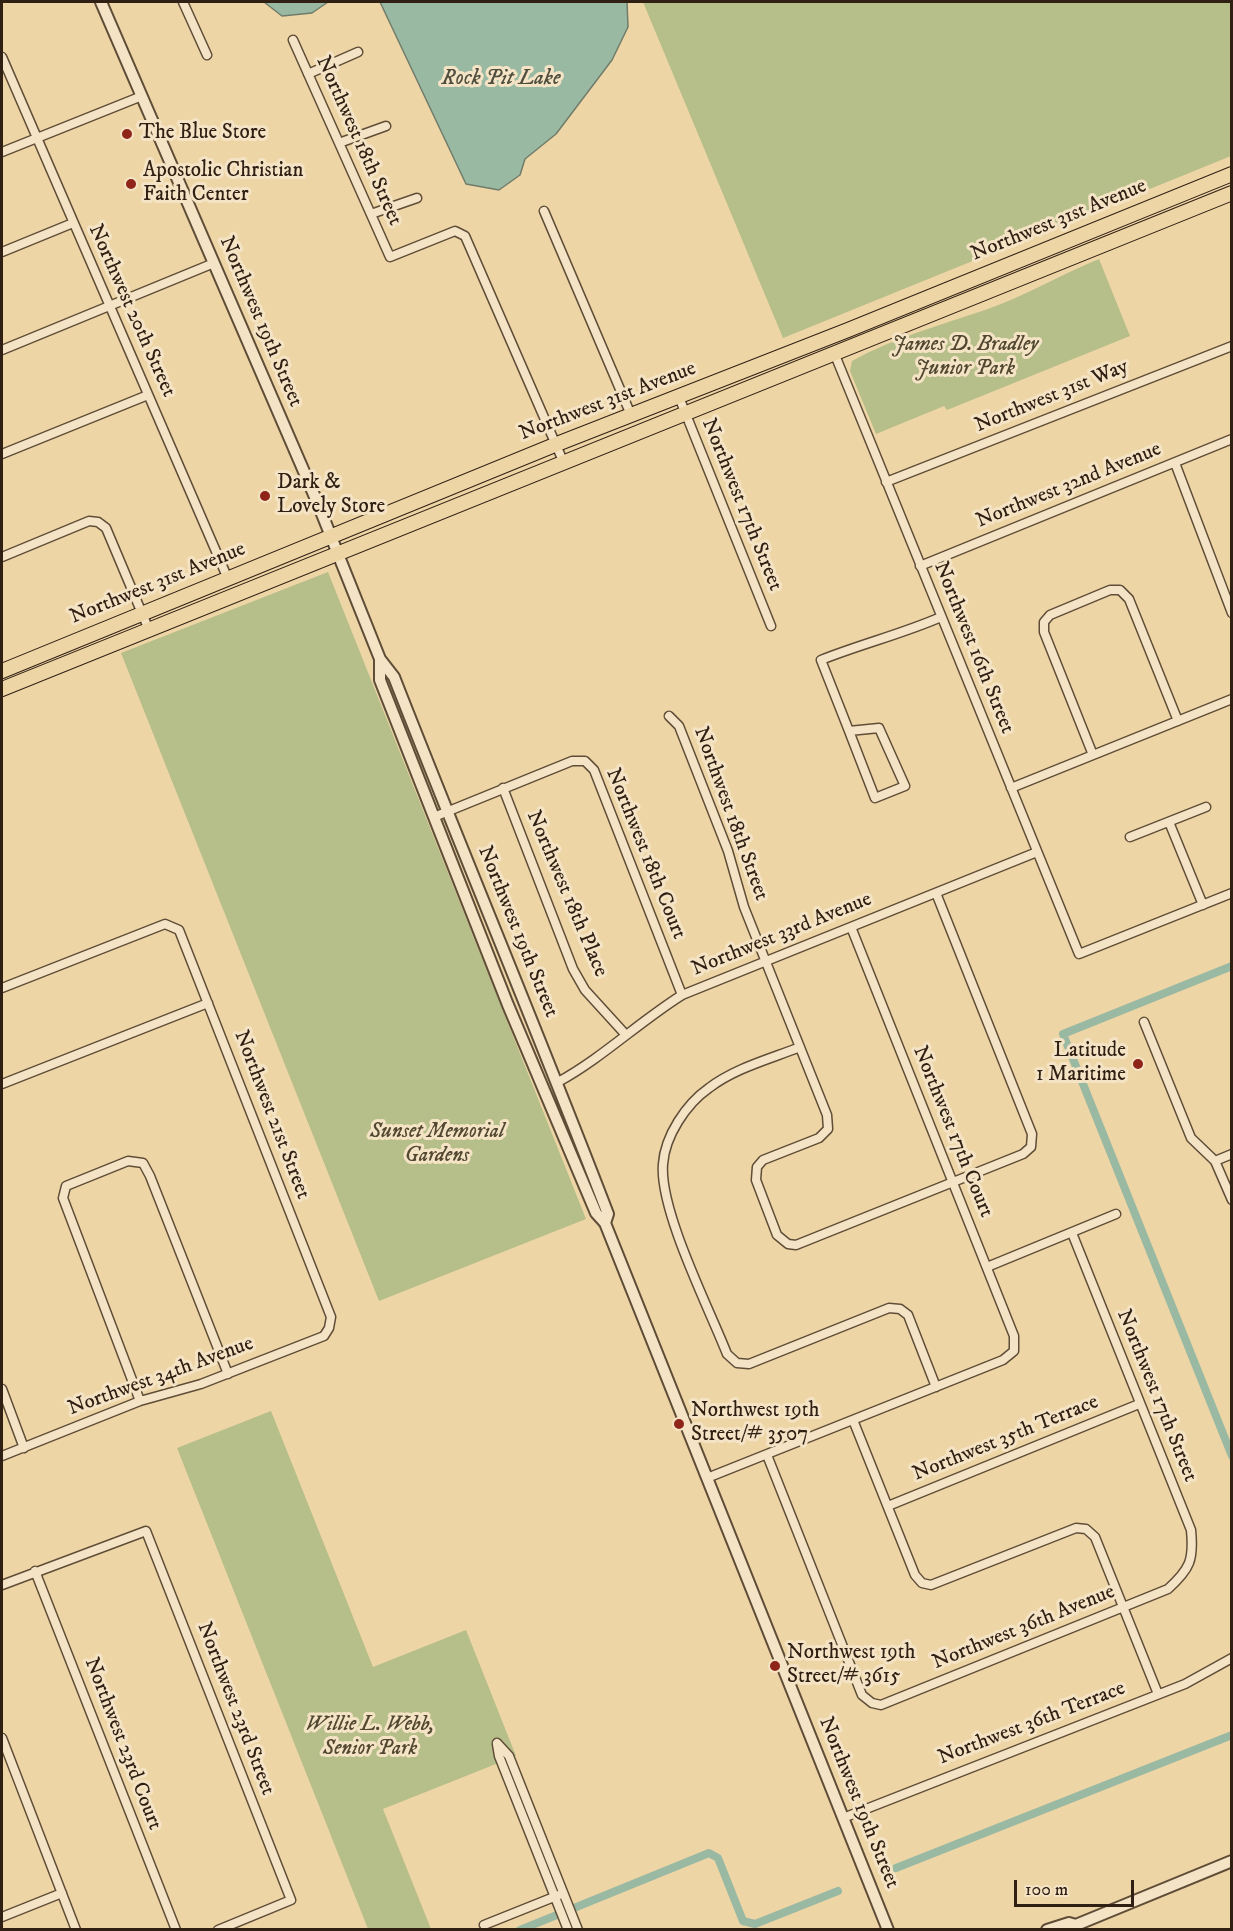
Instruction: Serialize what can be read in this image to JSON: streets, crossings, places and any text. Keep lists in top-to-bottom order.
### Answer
{
  "streets": {
    "main road": ["Northwest 31st Avenue"],
    "street": [
      "Northwest 18th Street",
      "Northwest 20th Street",
      "Northwest 19th Street",
      "Northwest 31st Way",
      "Northwest 32nd Avenue",
      "Northwest 17th Street",
      "Northwest 16th Street",
      "Northwest 18th Court",
      "Northwest 18th Place",
      "Northwest 33rd Avenue",
      "Northwest 21st Street",
      "Northwest 17th Court",
      "Northwest 34th Avenue",
      "Northwest 35th Terrace",
      "Northwest 36th Avenue",
      "Northwest 23rd Street",
      "Northwest 36th Terrace",
      "Northwest 23rd Court"
    ]
  },
  "crossings": [
    ["Northwest 18th Street", "Northwest 31st Avenue"],
    ["Northwest 18th Street", "Northwest 33rd Avenue"],
    ["Northwest 18th Street", "Northwest 17th Court"],
    ["Northwest 31st Avenue", "Northwest 20th Street"],
    ["Northwest 31st Avenue", "Northwest 19th Street"],
    ["Northwest 31st Avenue", "Northwest 17th Street"],
    ["Northwest 31st Avenue", "Northwest 16th Street"],
    ["Northwest 19th Street", "Northwest 33rd Avenue"],
    ["Northwest 19th Street", "Northwest 36th Terrace"],
    ["Northwest 31st Way", "Northwest 16th Street"],
    ["Northwest 32nd Avenue", "Northwest 16th Street"],
    ["Northwest 17th Street", "Northwest 35th Terrace"],
    ["Northwest 17th Street", "Northwest 36th Avenue"],
    ["Northwest 16th Street", "Northwest 33rd Avenue"],
    ["Northwest 18th Court", "Northwest 18th Place"],
    ["Northwest 18th Court", "Northwest 33rd Avenue"],
    ["Northwest 18th Place", "Northwest 33rd Avenue"],
    ["Northwest 33rd Avenue", "Northwest 17th Court"],
    ["Northwest 21st Street", "Northwest 34th Avenue"],
    ["Northwest 23rd Street", "Northwest 23rd Court"]
  ],
  "water": ["Rock Pit Lake"],
  "parks": ["James D. Bradley Junior Park", "Sunset Memorial Gardens", "Willie L. Webb, Senior Park"],
  "places": [
    "The Blue Store",
    "Apostolic Christian Faith Center",
    "Dark & Lovely Store",
    "Latitude 1 Maritime",
    "Northwest 19th Street/# 3507",
    "Northwest 19th Street/# 3615"
  ],
  "scale_bar": "100 m"
}
